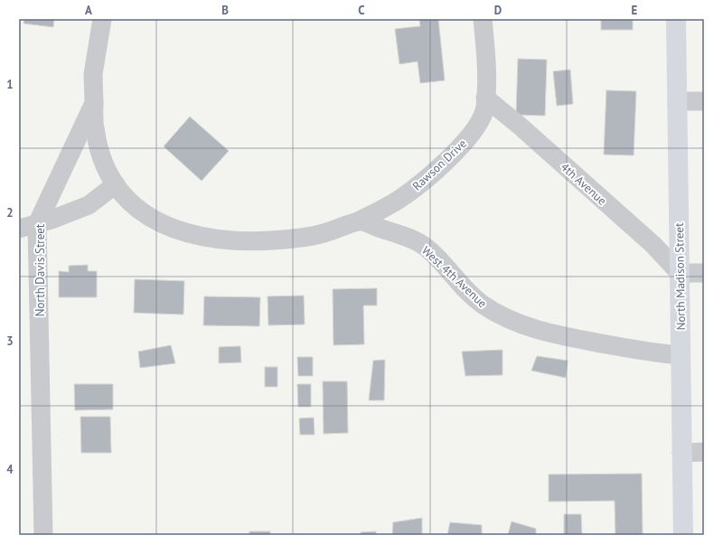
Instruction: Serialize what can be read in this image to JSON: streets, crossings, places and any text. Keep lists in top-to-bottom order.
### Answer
{
  "streets": {
    "main road": ["North Madison Street"],
    "street": [
      "Rawson Drive",
      "4th Avenue",
      "North Davis Street",
      "West 4th Avenue"
    ]
  },
  "crossings": [
    ["Rawson Drive", "4th Avenue"],
    ["Rawson Drive", "West 4th Avenue"],
    ["4th Avenue", "North Madison Street"],
    ["West 4th Avenue", "North Madison Street"]
  ],
  "grid": {
    "columns": [
      "A",
      "B",
      "C",
      "D",
      "E"
    ],
    "rows": [
      "1",
      "2",
      "3",
      "4"
    ]
  }
}
